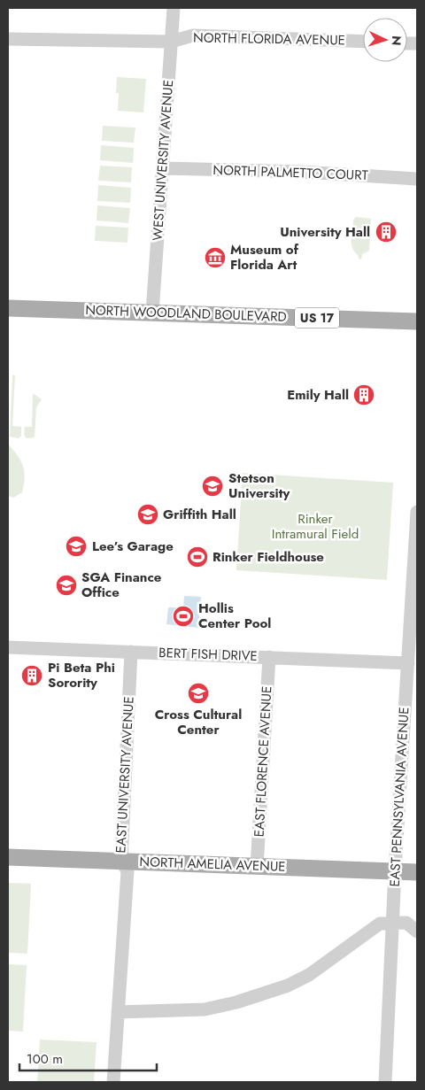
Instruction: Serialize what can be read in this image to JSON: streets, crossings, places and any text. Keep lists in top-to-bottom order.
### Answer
{
  "streets": {
    "main road": ["NORTH WOODLAND BOULEVARD", "US 17", "NORTH AMELIA AVENUE"],
    "street": [
      "NORTH FLORIDA AVENUE",
      "WEST UNIVERSITY AVENUE",
      "NORTH PALMETTO COURT",
      "BERT FISH DRIVE",
      "EAST FLORENCE AVENUE",
      "EAST UNIVERSITY AVENUE",
      "EAST PENNSYLVANIA AVENUE"
    ]
  },
  "crossings": [
    ["NORTH FLORIDA AVENUE", "WEST UNIVERSITY AVENUE"],
    ["WEST UNIVERSITY AVENUE", "NORTH PALMETTO COURT"],
    ["WEST UNIVERSITY AVENUE", "NORTH WOODLAND BOULEVARD"],
    ["BERT FISH DRIVE", "EAST FLORENCE AVENUE"],
    ["BERT FISH DRIVE", "EAST UNIVERSITY AVENUE"],
    ["BERT FISH DRIVE", "EAST PENNSYLVANIA AVENUE"],
    ["EAST FLORENCE AVENUE", "NORTH AMELIA AVENUE"],
    ["EAST UNIVERSITY AVENUE", "NORTH AMELIA AVENUE"],
    ["EAST PENNSYLVANIA AVENUE", "NORTH AMELIA AVENUE"]
  ],
  "parks": ["Rinker Intramural Field"],
  "places": {
    "building": ["University Hall", "Emily Hall", "Pi Beta Phi Sorority"],
    "museum": ["Museum of Florida Art"],
    "school or university": [
      "Stetson University",
      "Griffith Hall",
      "Lee’s Garage",
      "SGA Finance Office",
      "Cross Cultural Center"
    ],
    "sports": ["Rinker Fieldhouse", "Hollis Center Pool"]
  },
  "scale_bar": "100 m",
  "north": "right"
}
